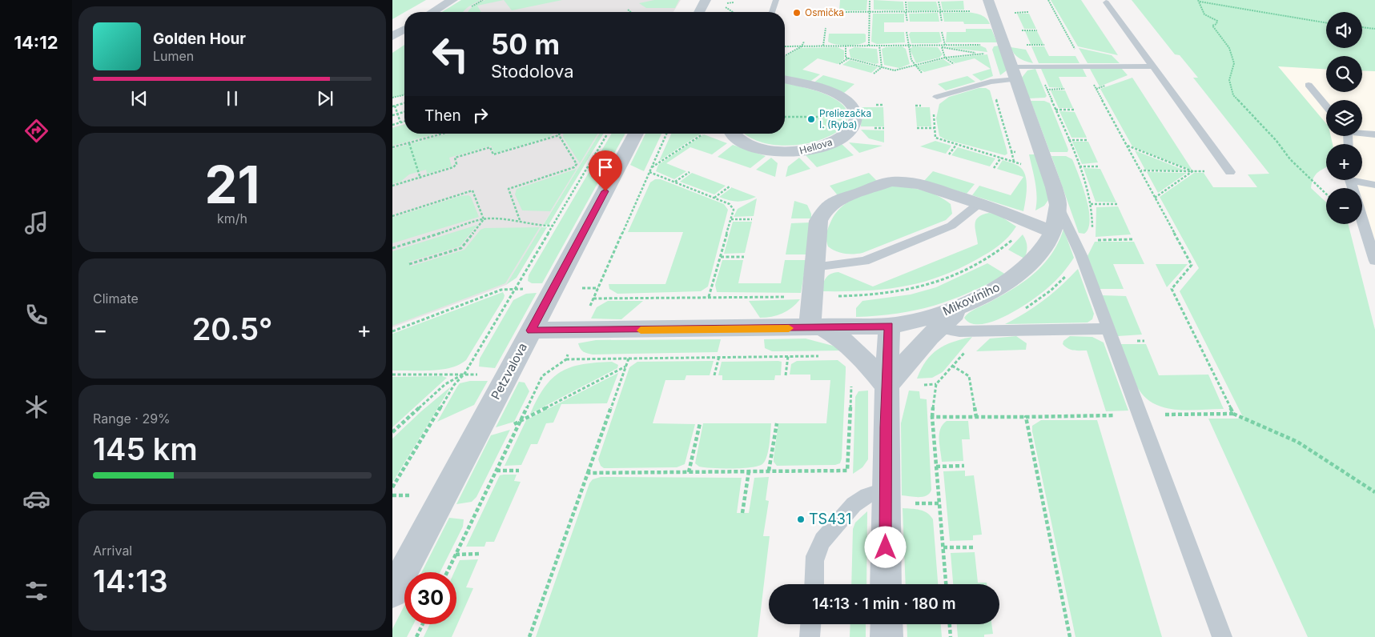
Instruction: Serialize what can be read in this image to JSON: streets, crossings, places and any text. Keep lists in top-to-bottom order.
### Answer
{
  "streets": {
    "street": ["Hellova", "Mikovíniho", "Petzvalova"]
  },
  "crossings": [
    ["Mikovíniho", "Petzvalova"]
  ],
  "places": ["Osmička", "Preliezačka I. (Ryba)", "TS431"],
  "page": {
    "tabs": "14:12",
    "map_buttons": ["+", "−"],
    "turn": ["50 m", "Stodolova"],
    "song": ["Golden Hour", "Lumen"],
    "then": "Then",
    "tile": [
      ["21", "km/h"],
      "Climate",
      ["Range · 29%", "145 km"],
      ["Arrival", "14:13"]
    ],
    "heat": ["−", "20.5°", "+"],
    "limit": "30",
    "trip": "14:13 · 1 min · 180 m"
  }
}
